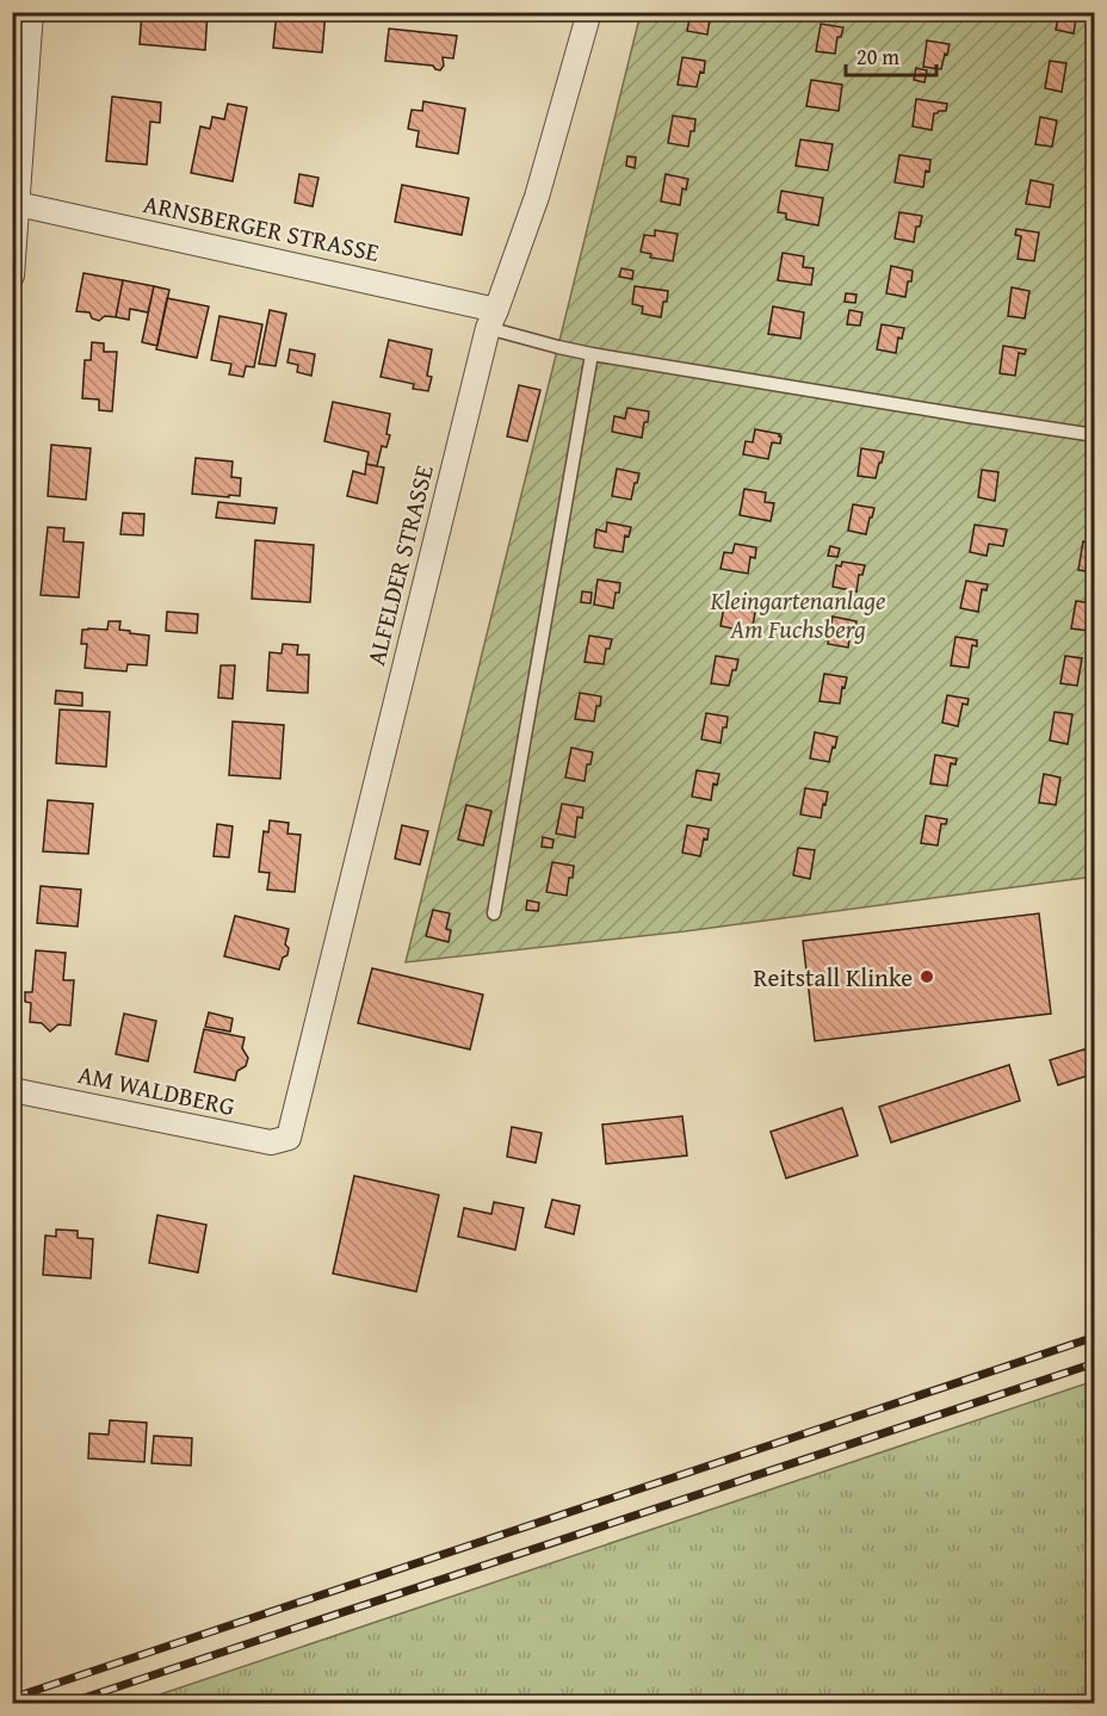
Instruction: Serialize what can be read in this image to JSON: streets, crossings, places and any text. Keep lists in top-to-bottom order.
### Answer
{
  "streets": {
    "street": ["ARNSBERGER STRASSE", "ALFELDER STRASSE", "AM WALDBERG"]
  },
  "crossings": [
    ["ARNSBERGER STRASSE", "ALFELDER STRASSE"],
    ["ALFELDER STRASSE", "AM WALDBERG"]
  ],
  "parks": ["Kleingartenanlage Am Fuchsberg"],
  "places": ["Reitstall Klinke"],
  "scale_bar": "20 m"
}
